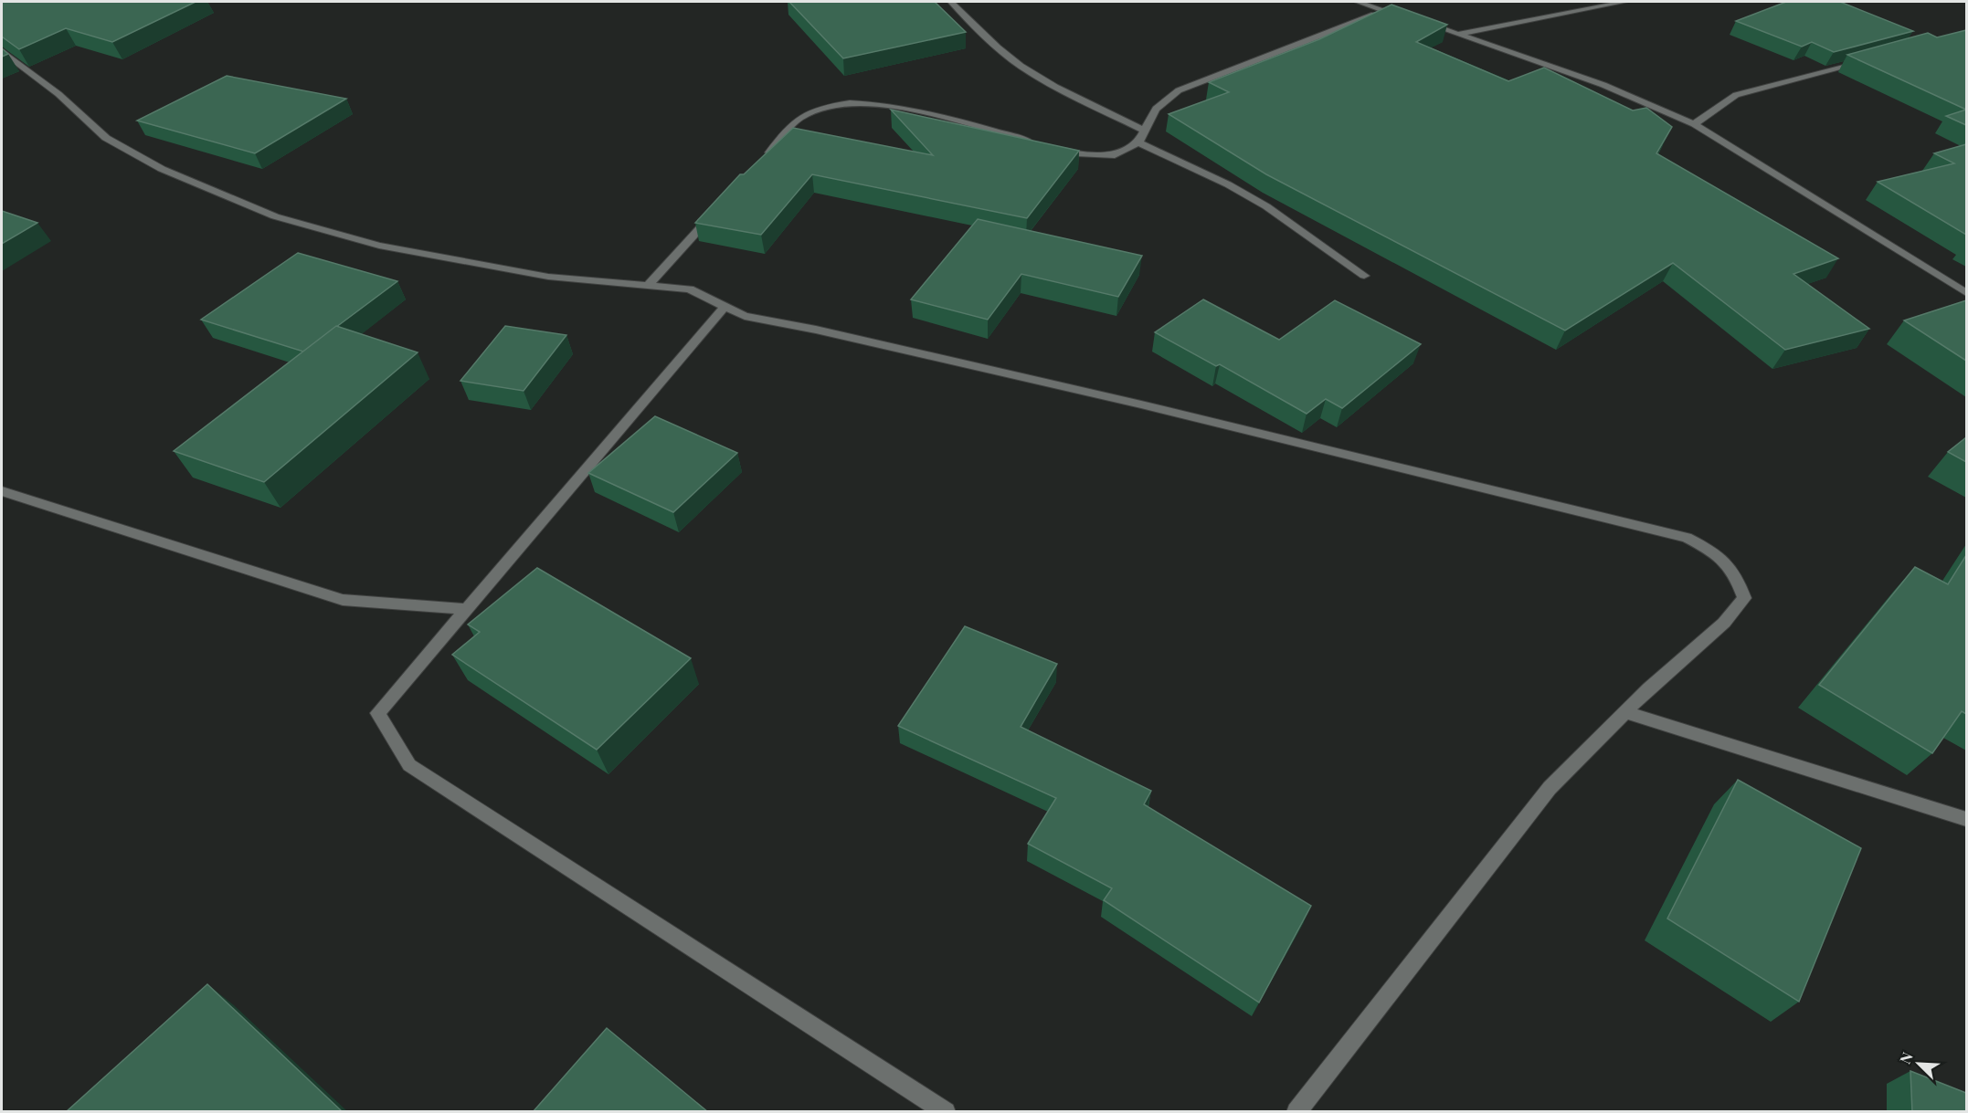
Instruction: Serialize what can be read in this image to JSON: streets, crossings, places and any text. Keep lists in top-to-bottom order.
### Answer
{
  "north": "top left"
}
